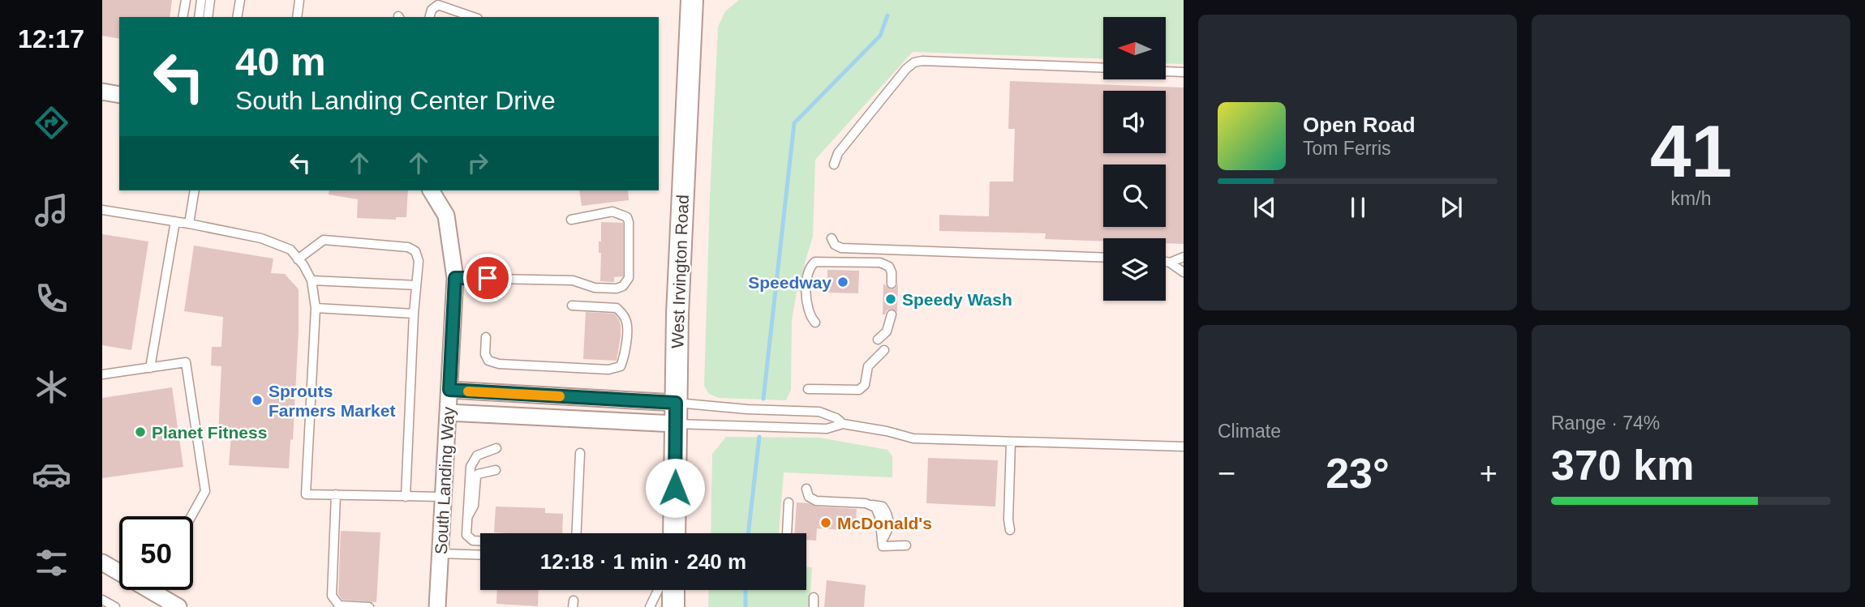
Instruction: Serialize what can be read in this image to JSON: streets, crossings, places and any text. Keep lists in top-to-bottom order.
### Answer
{
  "streets": {
    "main road": ["West Irvington Road"],
    "street": ["South Landing Way"]
  },
  "places": [
    "Speedway",
    "Speedy Wash",
    "Sprouts Farmers Market",
    "Planet Fitness",
    "McDonald's"
  ],
  "north": "left",
  "page": {
    "tabs": "12:17",
    "tile": [
      ["41", "km/h"],
      "Climate",
      ["Range · 74%", "370 km"]
    ],
    "turn": ["40 m", "South Landing Center Drive"],
    "song": ["Open Road", "Tom Ferris"],
    "heat": ["−", "23°", "+"],
    "limit": "50",
    "trip": "12:18 · 1 min · 240 m"
  }
}
